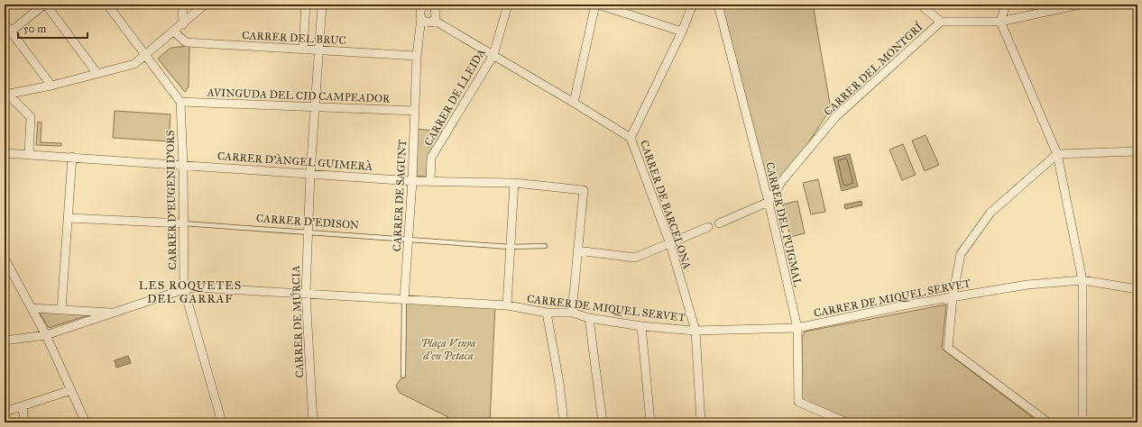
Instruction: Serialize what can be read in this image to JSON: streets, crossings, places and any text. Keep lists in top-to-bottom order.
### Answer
{
  "streets": {
    "street": [
      "CARRER DEL BRUC",
      "CARRER DEL MONTGRÍ",
      "AVINGUDA DEL CID CAMPEADOR",
      "CARRER DE LLEIDA",
      "CARRER D'ÀNGEL GUIMERÀ",
      "CARRER DE SAGUNT",
      "CARRER D'EUGENI D'ORS",
      "CARRER DE BARCELONA",
      "CARRER D'EDISON",
      "CARRER DEL PUIGMAL",
      "CARRER DE MIQUEL SERVET",
      "CARRER DE MÚRCIA"
    ]
  },
  "crossings": [
    ["CARRER DEL BRUC", "CARRER DE SAGUNT"],
    ["CARRER DEL BRUC", "CARRER DE MÚRCIA"],
    ["CARRER DEL MONTGRÍ", "CARRER DEL PUIGMAL"],
    ["AVINGUDA DEL CID CAMPEADOR", "CARRER DE SAGUNT"],
    ["AVINGUDA DEL CID CAMPEADOR", "CARRER D'EUGENI D'ORS"],
    ["AVINGUDA DEL CID CAMPEADOR", "CARRER DE MÚRCIA"],
    ["CARRER DE LLEIDA", "CARRER D'ÀNGEL GUIMERÀ"],
    ["CARRER D'ÀNGEL GUIMERÀ", "CARRER DE SAGUNT"],
    ["CARRER D'ÀNGEL GUIMERÀ", "CARRER D'EUGENI D'ORS"],
    ["CARRER D'ÀNGEL GUIMERÀ", "CARRER DE MÚRCIA"],
    ["CARRER DE SAGUNT", "CARRER D'EDISON"],
    ["CARRER DE SAGUNT", "CARRER DE MIQUEL SERVET"],
    ["CARRER D'EUGENI D'ORS", "CARRER D'EDISON"],
    ["CARRER D'EUGENI D'ORS", "CARRER DE MIQUEL SERVET"],
    ["CARRER DE BARCELONA", "CARRER DE MIQUEL SERVET"],
    ["CARRER D'EDISON", "CARRER DE MÚRCIA"],
    ["CARRER DEL PUIGMAL", "CARRER DE MIQUEL SERVET"],
    ["CARRER DE MIQUEL SERVET", "CARRER DE MÚRCIA"]
  ],
  "districts": ["LES ROQUETES DEL GARRAF"],
  "parks": ["Plaça Vinya d'en Petaca"],
  "scale_bar": "50 m"
}
